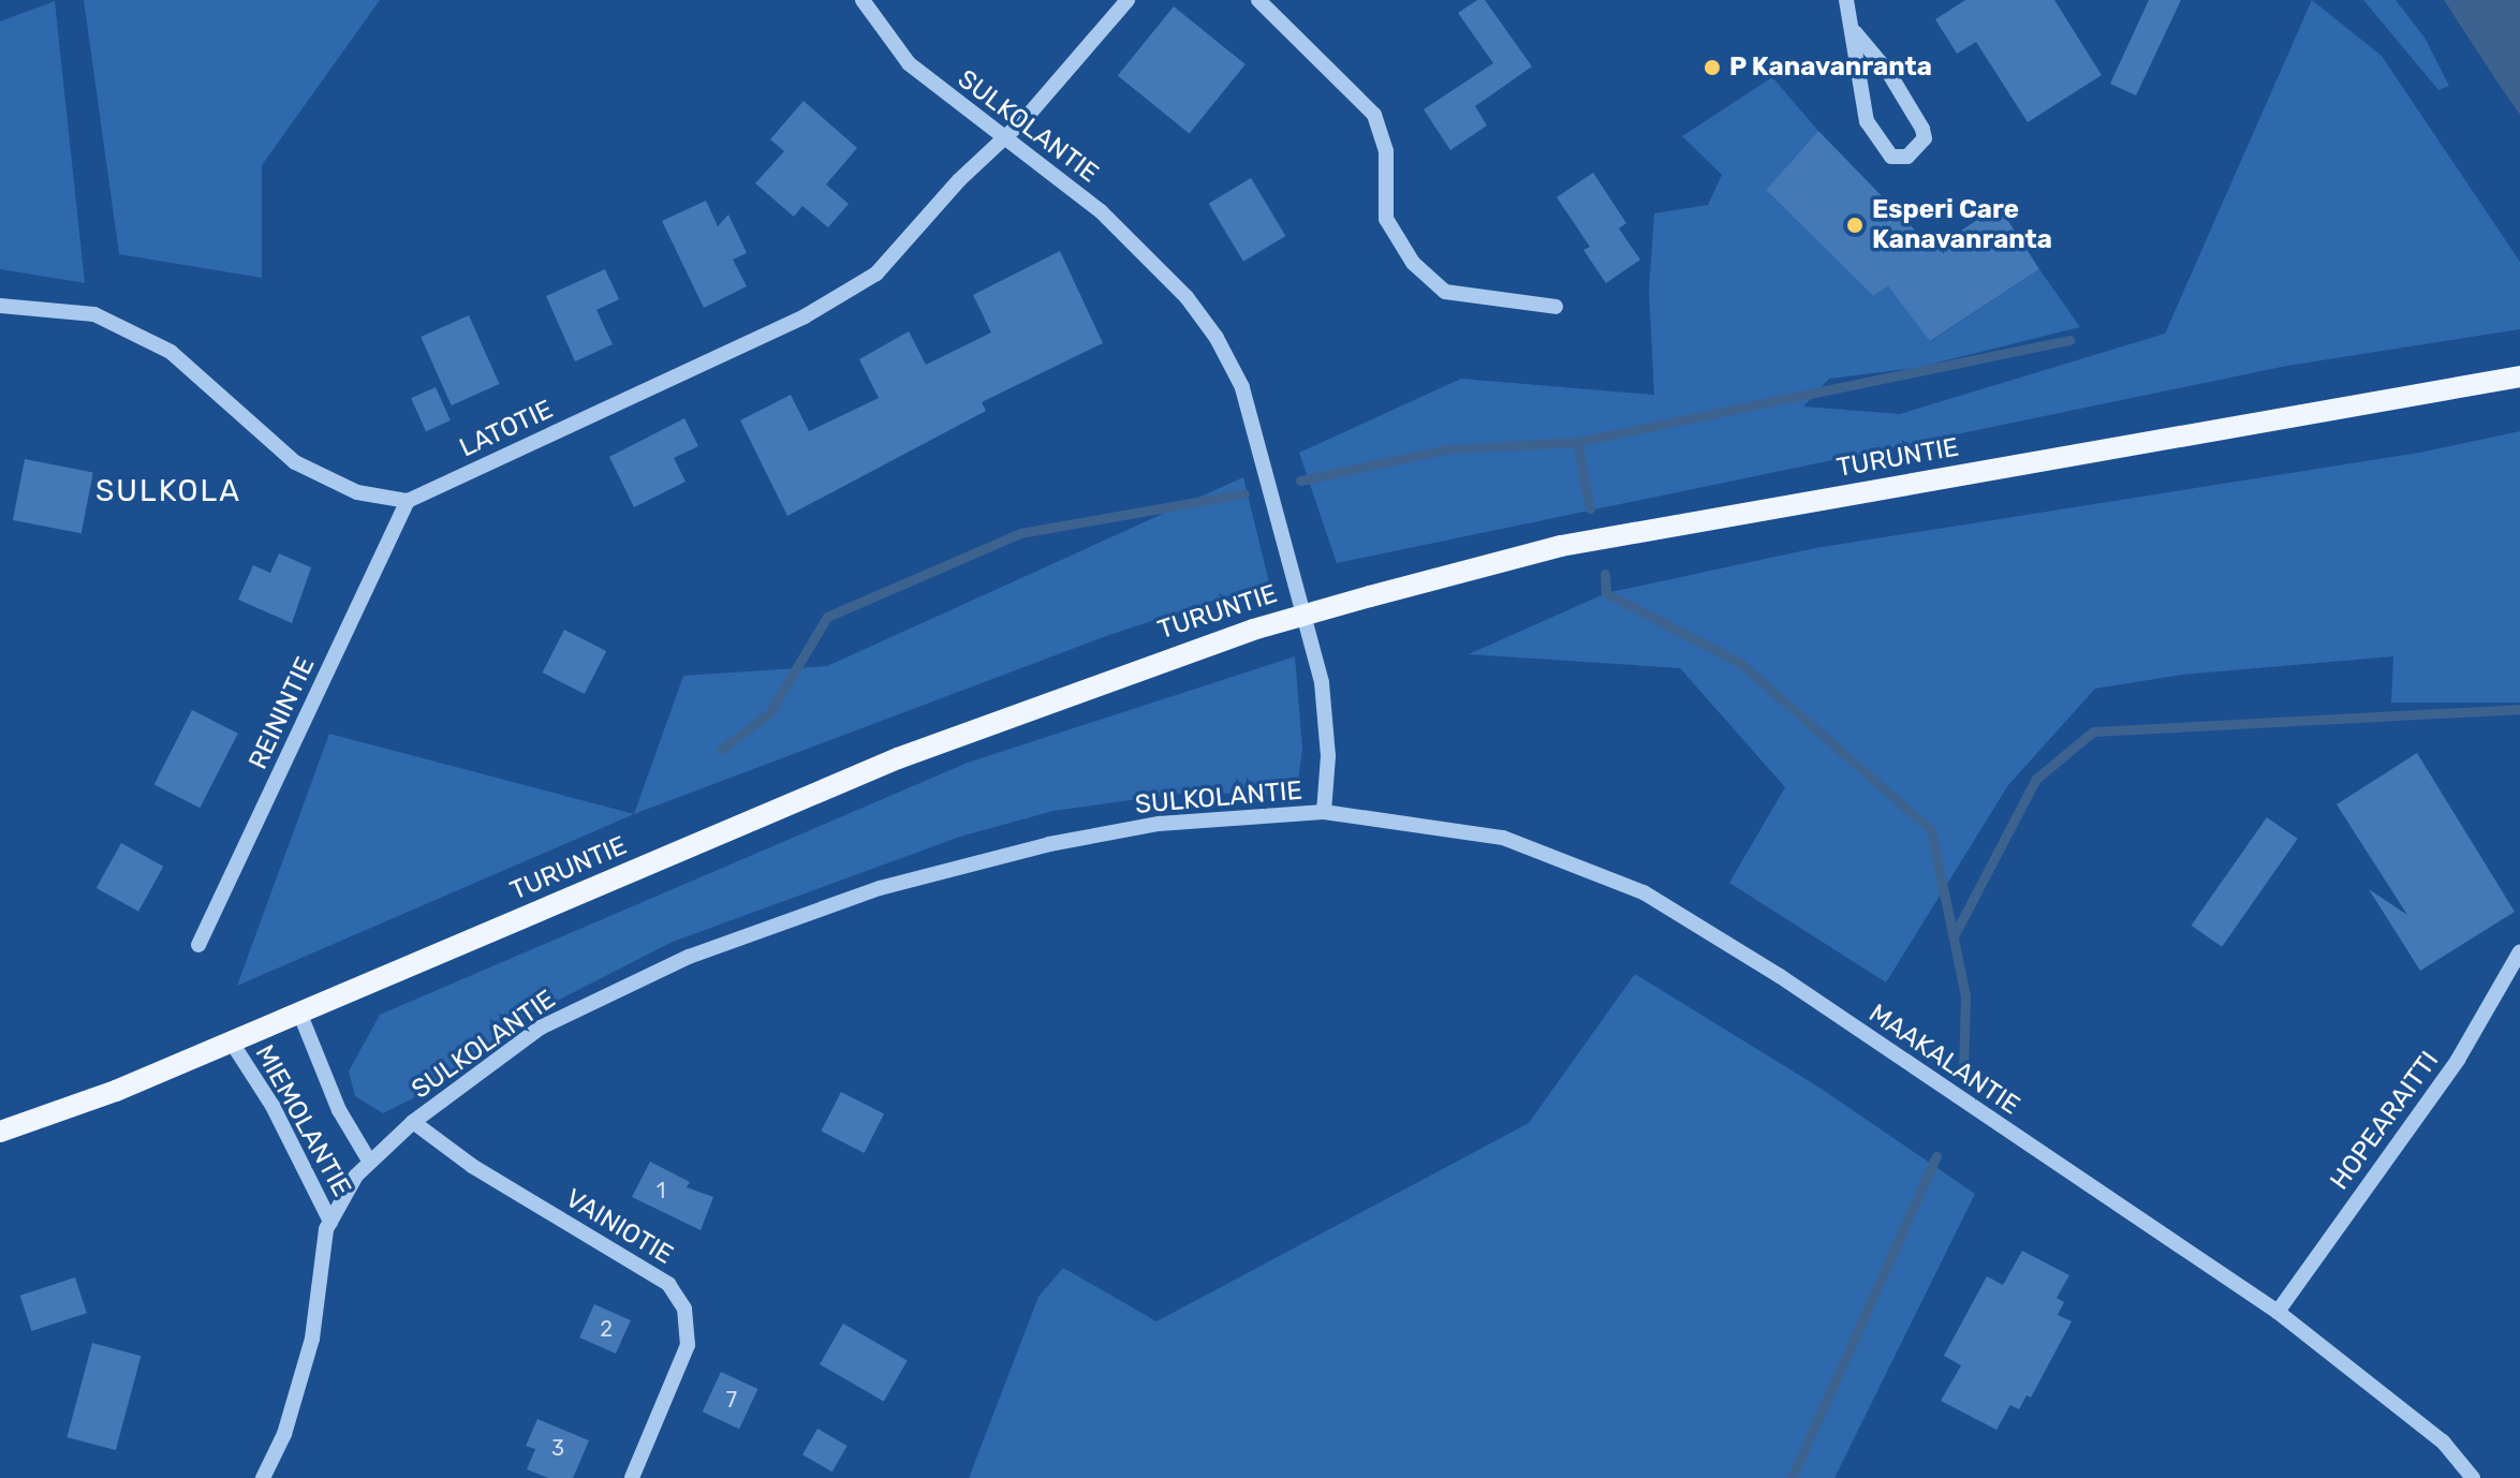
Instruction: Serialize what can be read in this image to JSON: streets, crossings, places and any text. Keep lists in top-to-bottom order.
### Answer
{
  "streets": {
    "main road": ["TURUNTIE"],
    "street": [
      "SULKOLANTIE",
      "LATOTIE",
      "REININTIE",
      "MAAKALANTIE",
      "MIEMOLANTIE",
      "HOPEARAITTI",
      "VAINIOTIE"
    ]
  },
  "crossings": [
    ["SULKOLANTIE", "LATOTIE"],
    ["SULKOLANTIE", "MAAKALANTIE"],
    ["SULKOLANTIE", "MIEMOLANTIE"],
    ["SULKOLANTIE", "VAINIOTIE"],
    ["LATOTIE", "REININTIE"],
    ["TURUNTIE", "MIEMOLANTIE"],
    ["MAAKALANTIE", "HOPEARAITTI"]
  ],
  "districts": ["SULKOLA"],
  "places": ["P Kanavanranta", "Esperi Care Kanavanranta"],
  "house_numbers": [
    "1",
    "2",
    "7",
    "3"
  ]
}
